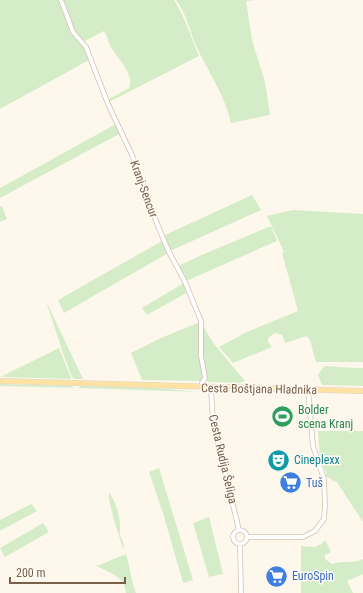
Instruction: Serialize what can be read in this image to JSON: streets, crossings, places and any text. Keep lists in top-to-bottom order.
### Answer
{
  "streets": {
    "main road": ["Cesta Boštjana Hladnika"],
    "street": ["Kranj-Sencur", "Cesta Rudija Šeliga"]
  },
  "crossings": [
    ["Cesta Boštjana Hladnika", "Cesta Rudija Šeliga"]
  ],
  "places": {
    "sports": ["Bolder scena Kranj"],
    "theatre": ["Cineplexx"],
    "supermarket": ["Tuš", "EuroSpin"]
  },
  "scale_bar": "200 m"
}
